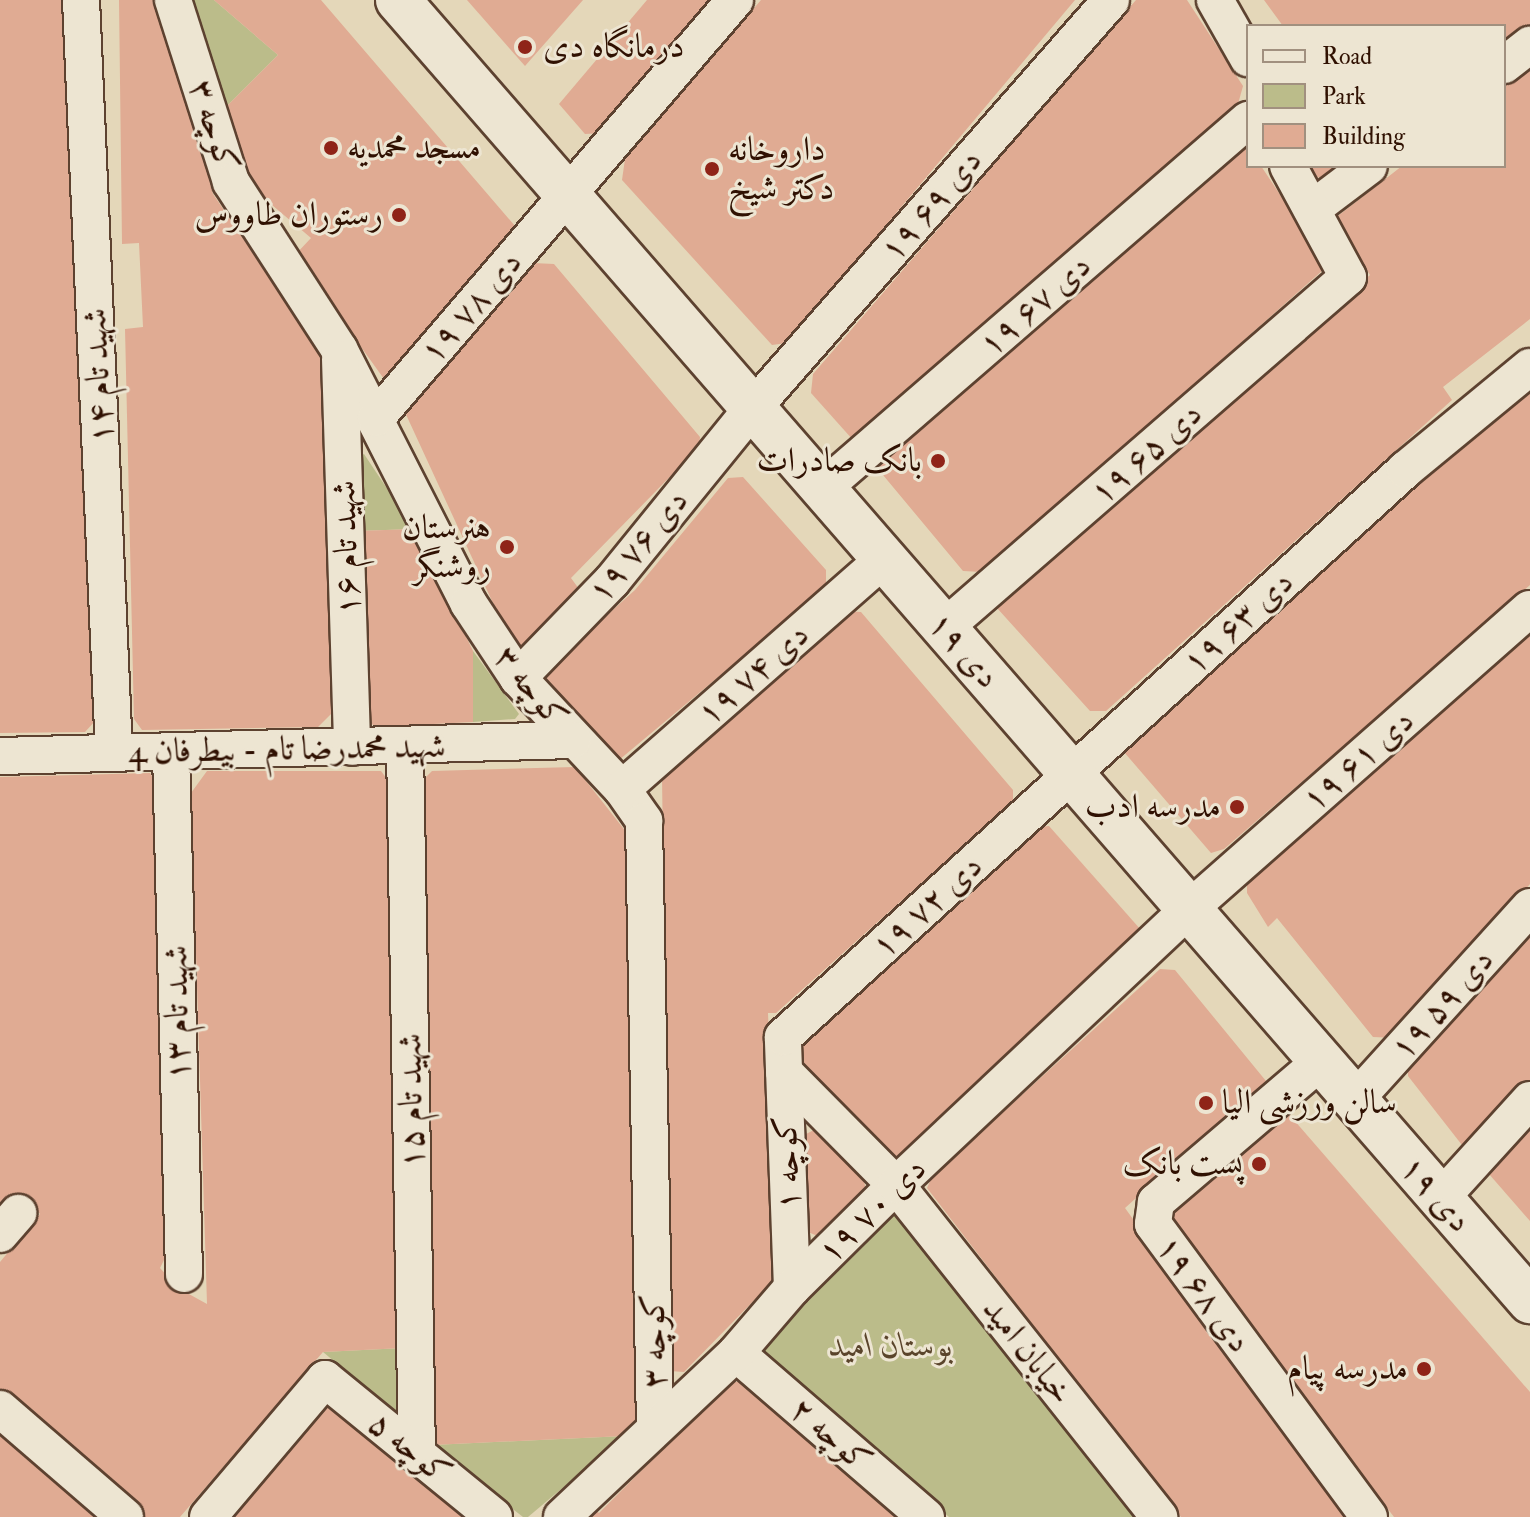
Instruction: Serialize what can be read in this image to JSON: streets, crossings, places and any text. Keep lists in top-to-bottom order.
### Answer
{
  "streets": {
    "main road": ["۱۹ دی"],
    "street": [
      "کوچه ۳",
      "۱۹ دی ۶۹",
      "۱۹ دی ۶۷",
      "۱۹ دی ۷۸",
      "شهید تام ۱۴",
      "۱۹ دی ۶۵",
      "۱۹ دی ۷۶",
      "شهید تام ۱۶",
      "۱۹ دی ۶۳",
      "۱۹ دی ۷۴",
      "شهید محمدرضا تام - بیطرفان 4",
      "۱۹ دی ۶۱",
      "۱۹ دی ۷۲",
      "۱۹ دی ۵۹",
      "شهید تام ۱۳",
      "شهید تام ۱۵",
      "کوچه ۱",
      "۱۹ دی ۷۰",
      "۱۹ دی ۶۸",
      "خیابان امید",
      "کوچه ۲",
      "کوچه ۵"
    ]
  },
  "crossings": [
    ["کوچه ۳", "۱۹ دی ۷۸"],
    ["کوچه ۳", "۱۹ دی ۷۶"],
    ["کوچه ۳", "شهید تام ۱۶"],
    ["کوچه ۳", "۱۹ دی ۷۴"],
    ["کوچه ۳", "شهید محمدرضا تام - بیطرفان 4"],
    ["کوچه ۳", "۱۹ دی ۷۰"],
    ["۱۹ دی ۶۹", "۱۹ دی ۷۶"],
    ["۱۹ دی ۶۹", "۱۹ دی"],
    ["۱۹ دی ۶۷", "۱۹ دی"],
    ["۱۹ دی ۷۸", "۱۹ دی"],
    ["شهید تام ۱۴", "شهید محمدرضا تام - بیطرفان 4"],
    ["۱۹ دی ۶۵", "۱۹ دی"],
    ["۱۹ دی ۷۶", "۱۹ دی"],
    ["شهید تام ۱۶", "شهید محمدرضا تام - بیطرفان 4"],
    ["۱۹ دی ۶۳", "۱۹ دی"],
    ["۱۹ دی ۶۳", "۱۹ دی ۷۲"],
    ["۱۹ دی", "۱۹ دی ۷۴"],
    ["۱۹ دی", "۱۹ دی ۶۱"],
    ["۱۹ دی", "۱۹ دی ۷۲"],
    ["۱۹ دی", "۱۹ دی ۵۹"],
    ["۱۹ دی", "۱۹ دی ۷۰"],
    ["۱۹ دی", "۱۹ دی ۶۸"],
    ["شهید محمدرضا تام - بیطرفان 4", "شهید تام ۱۳"],
    ["شهید محمدرضا تام - بیطرفان 4", "شهید تام ۱۵"],
    ["۱۹ دی ۶۱", "۱۹ دی ۷۰"],
    ["۱۹ دی ۷۲", "کوچه ۱"],
    ["۱۹ دی ۷۲", "خیابان امید"],
    ["شهید تام ۱۵", "کوچه ۵"],
    ["کوچه ۱", "۱۹ دی ۷۰"],
    ["کوچه ۱", "خیابان امید"],
    ["۱۹ دی ۷۰", "خیابان امید"],
    ["۱۹ دی ۷۰", "کوچه ۲"]
  ],
  "parks": ["بوستان امید"],
  "places": [
    "درمانگاه دی",
    "مسجد محمدیه",
    "داروخانه دکتر شیخ",
    "رستوران طاووس",
    "بانک صادرات",
    "هنرستان روشنگر",
    "مدرسه ادب",
    "سالن ورزشی الیا",
    "پست بانک",
    "مدرسه پیام"
  ],
  "legend": ["Road", "Park", "Building"]
}
